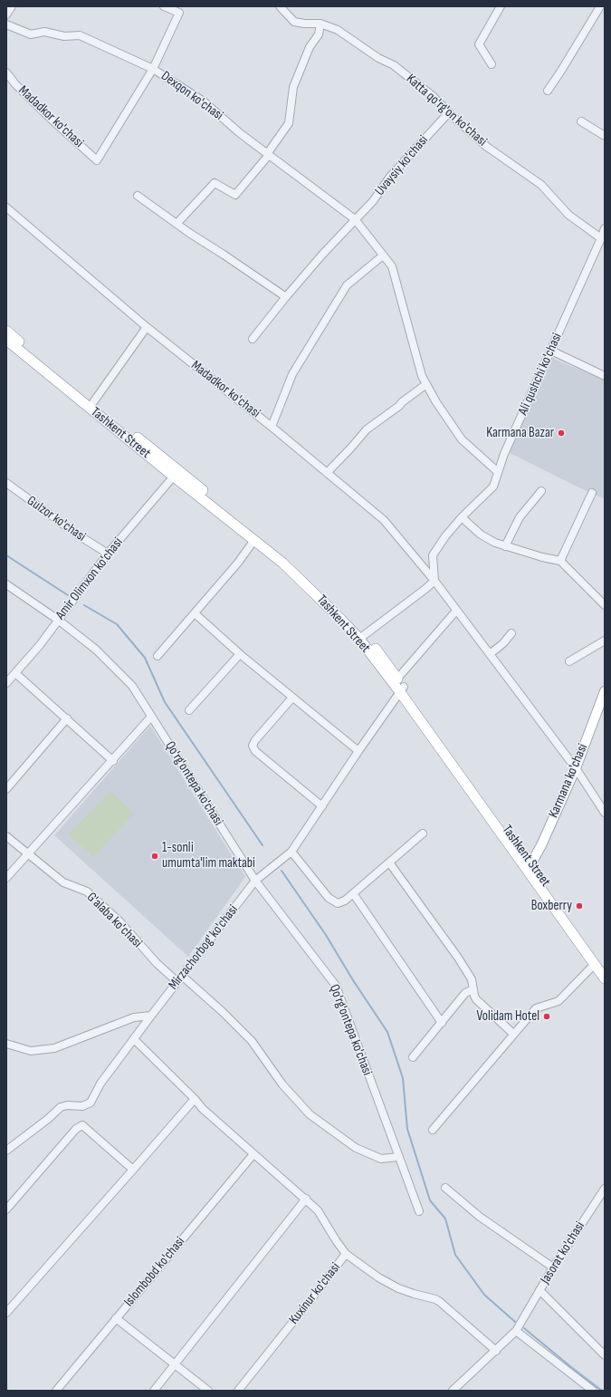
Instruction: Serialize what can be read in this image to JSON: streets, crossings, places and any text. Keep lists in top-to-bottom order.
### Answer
{
  "streets": {
    "highway": ["Tashkent Street"],
    "main road": ["Karmana ko'chasi"],
    "street": [
      "Dexqon ko'chasi",
      "Katta qo'rg'on ko'chasi",
      "Madadkor ko'chasi",
      "Uvaysiy ko'chasi",
      "Ali qushchi ko'chasi",
      "Gulzor ko'chasi",
      "Amir Olimxon ko'chasi",
      "Qo'rg'ontepa ko'chasi",
      "G'alaba ko'chasi",
      "Mirzachorbog' ko'chasi",
      "Jasorat ko'chasi",
      "Islombobd ko'chasi",
      "Kuxinur ko'chasi"
    ]
  },
  "crossings": [
    ["Dexqon ko'chasi", "Madadkor ko'chasi"],
    ["Dexqon ko'chasi", "Uvaysiy ko'chasi"],
    ["Dexqon ko'chasi", "Ali qushchi ko'chasi"],
    ["Katta qo'rg'on ko'chasi", "Uvaysiy ko'chasi"],
    ["Katta qo'rg'on ko'chasi", "Ali qushchi ko'chasi"],
    ["Madadkor ko'chasi", "Ali qushchi ko'chasi"],
    ["Madadkor ko'chasi", "Karmana ko'chasi"],
    ["Madadkor ko'chasi", "Mirzachorbog' ko'chasi"],
    ["Tashkent Street", "Amir Olimxon ko'chasi"],
    ["Tashkent Street", "Karmana ko'chasi"],
    ["Tashkent Street", "Mirzachorbog' ko'chasi"],
    ["Gulzor ko'chasi", "Amir Olimxon ko'chasi"],
    ["Amir Olimxon ko'chasi", "Qo'rg'ontepa ko'chasi"],
    ["Qo'rg'ontepa ko'chasi", "Mirzachorbog' ko'chasi"],
    ["G'alaba ko'chasi", "Mirzachorbog' ko'chasi"],
    ["Jasorat ko'chasi", "Kuxinur ko'chasi"]
  ],
  "places": [
    "Karmana Bazar",
    "1-sonli umumta'lim maktabi",
    "Boxberry",
    "Volidam Hotel"
  ]
}
